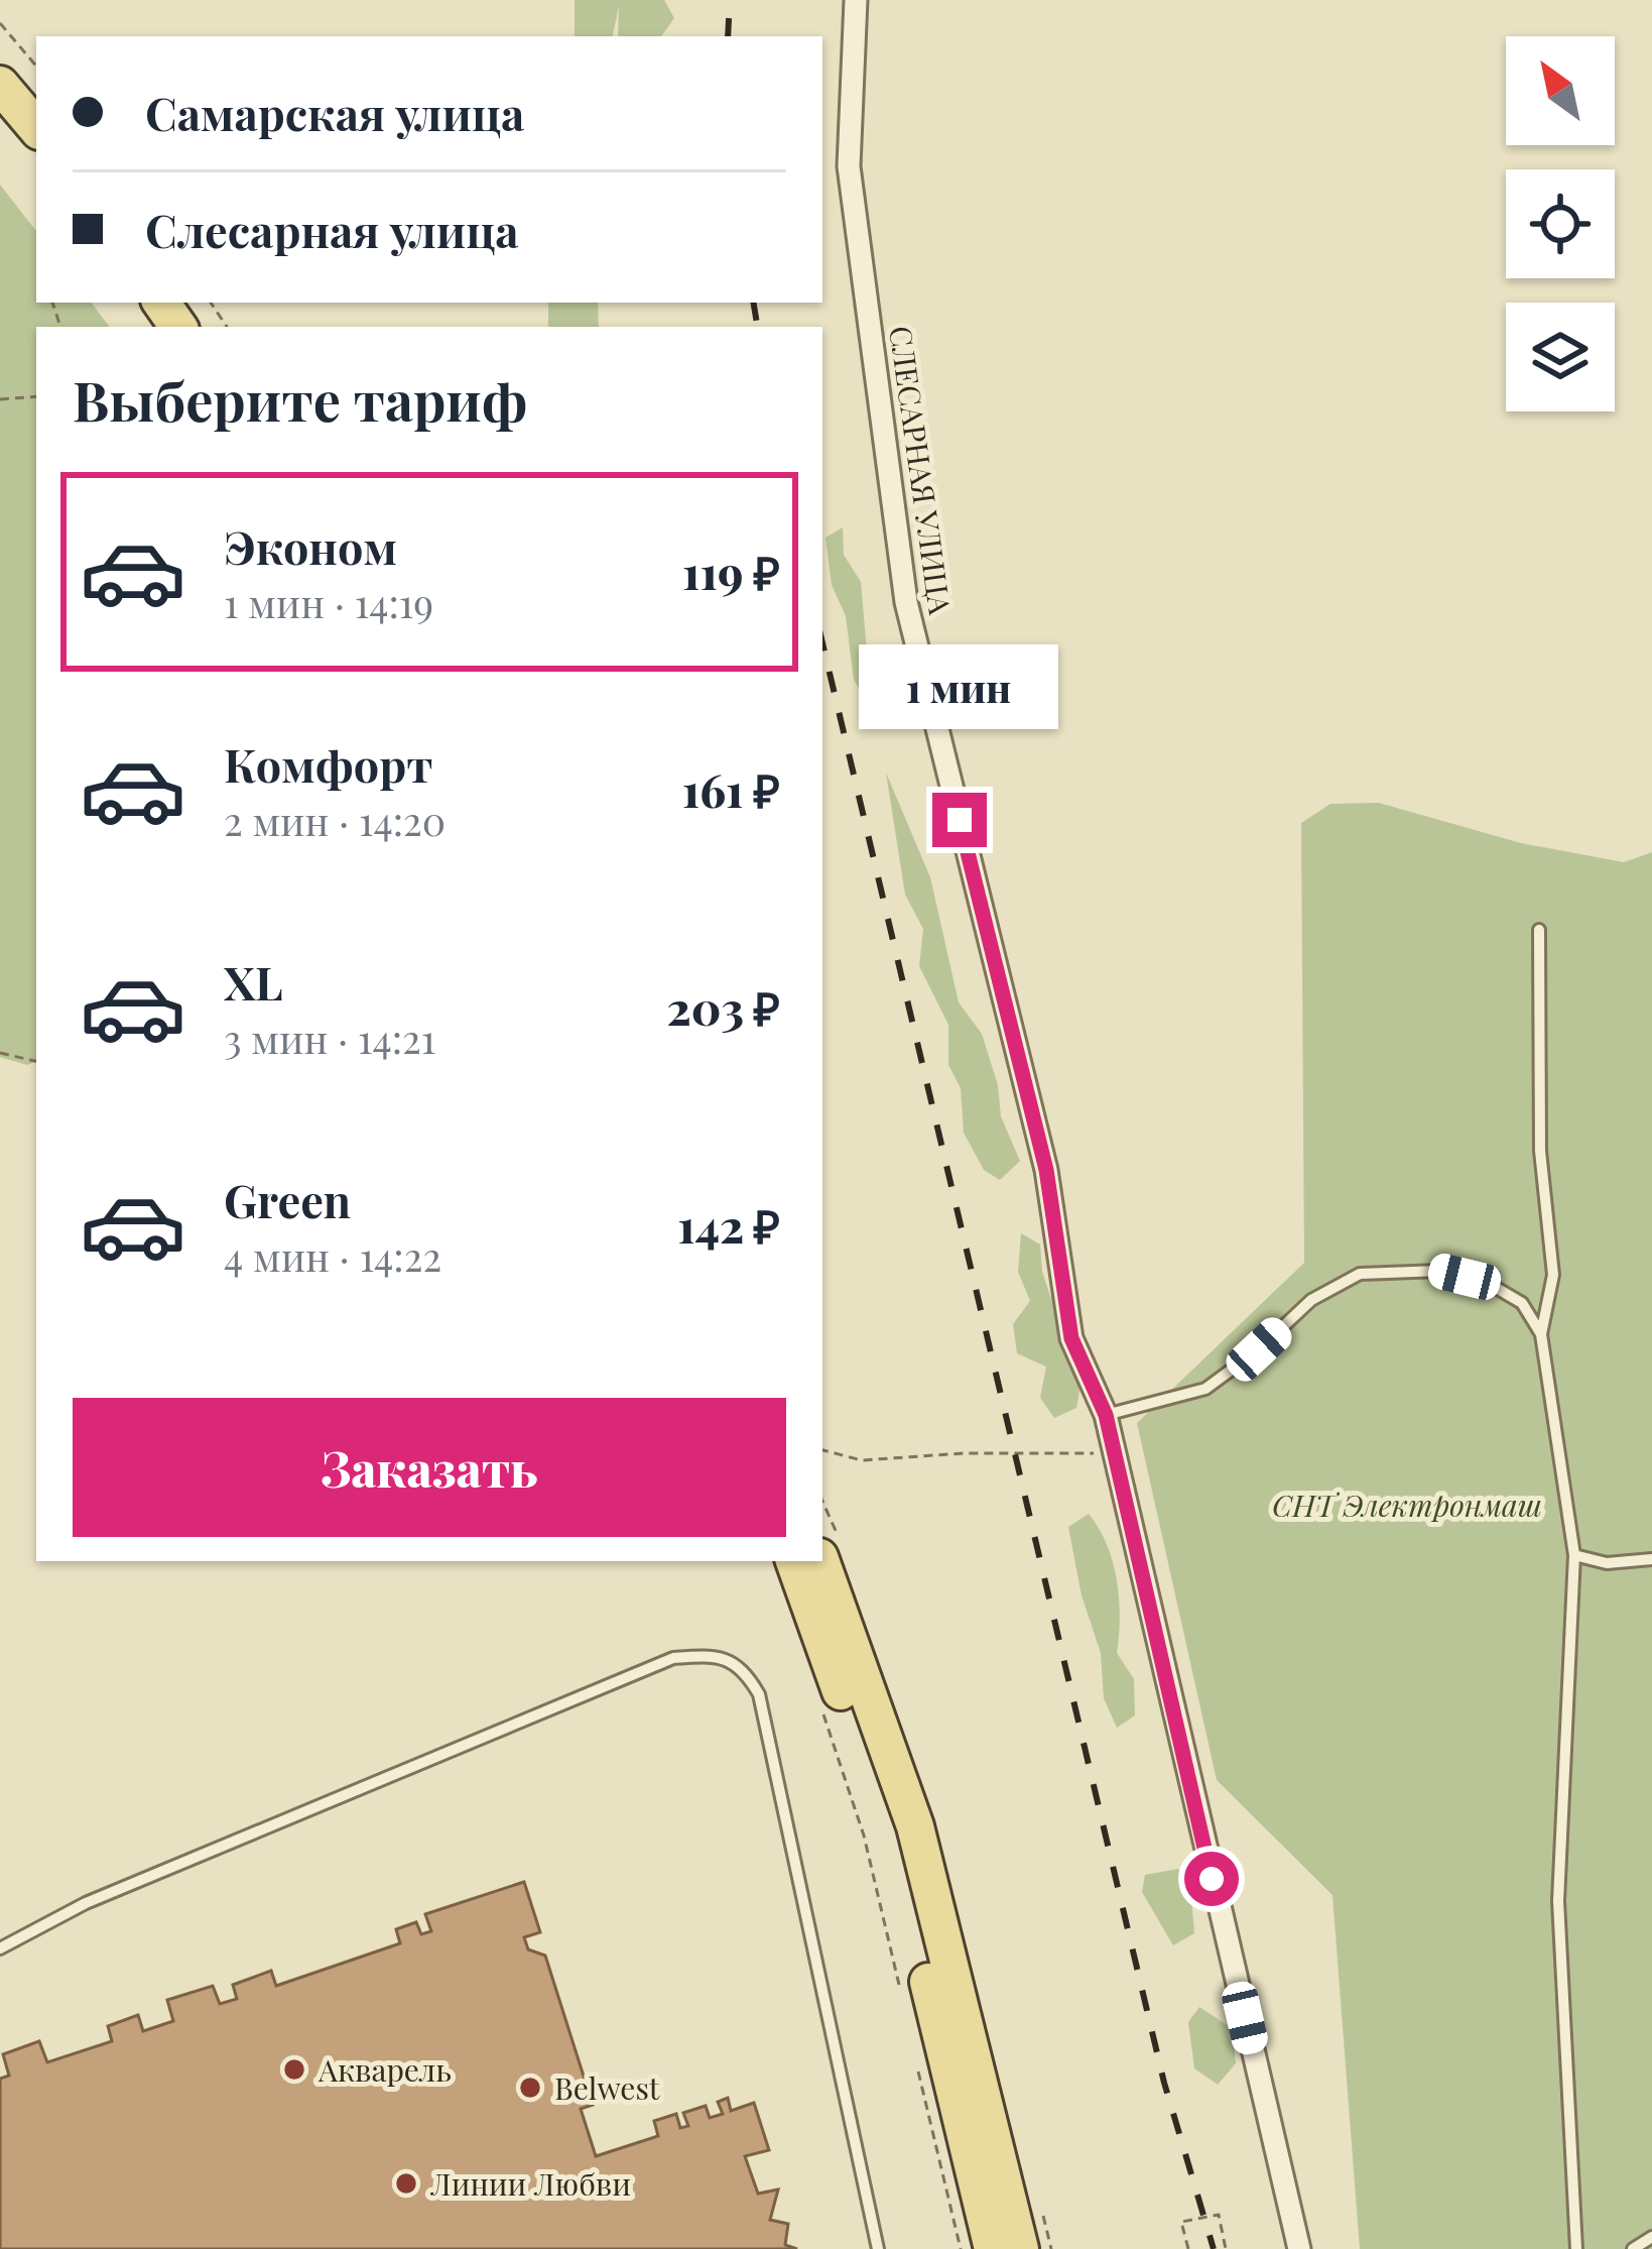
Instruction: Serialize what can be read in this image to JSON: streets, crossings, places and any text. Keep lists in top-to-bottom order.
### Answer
{
  "streets": {
    "street": ["СЛЕСАРНАЯ УЛИЦА"]
  },
  "parks": ["СНТ Электронмаш"],
  "places": ["Акварель", "Belwest", "Линии Любви"],
  "north": "top left",
  "page": {
    "banner": ["Самарская улица", "Слесарная улица"],
    "heading": "Выберите тариф",
    "list": [
      {
        "name": "Эконом",
        "note": "1 мин · 14:19",
        "value": "119 ₽"
      },
      {
        "name": "Комфорт",
        "note": "2 мин · 14:20",
        "value": "161 ₽"
      },
      {
        "name": "XL",
        "note": "3 мин · 14:21",
        "value": "203 ₽"
      },
      {
        "name": "Green",
        "note": "4 мин · 14:22",
        "value": "142 ₽"
      }
    ],
    "bubble": "1 мин",
    "buttons": "Заказать"
  }
}
